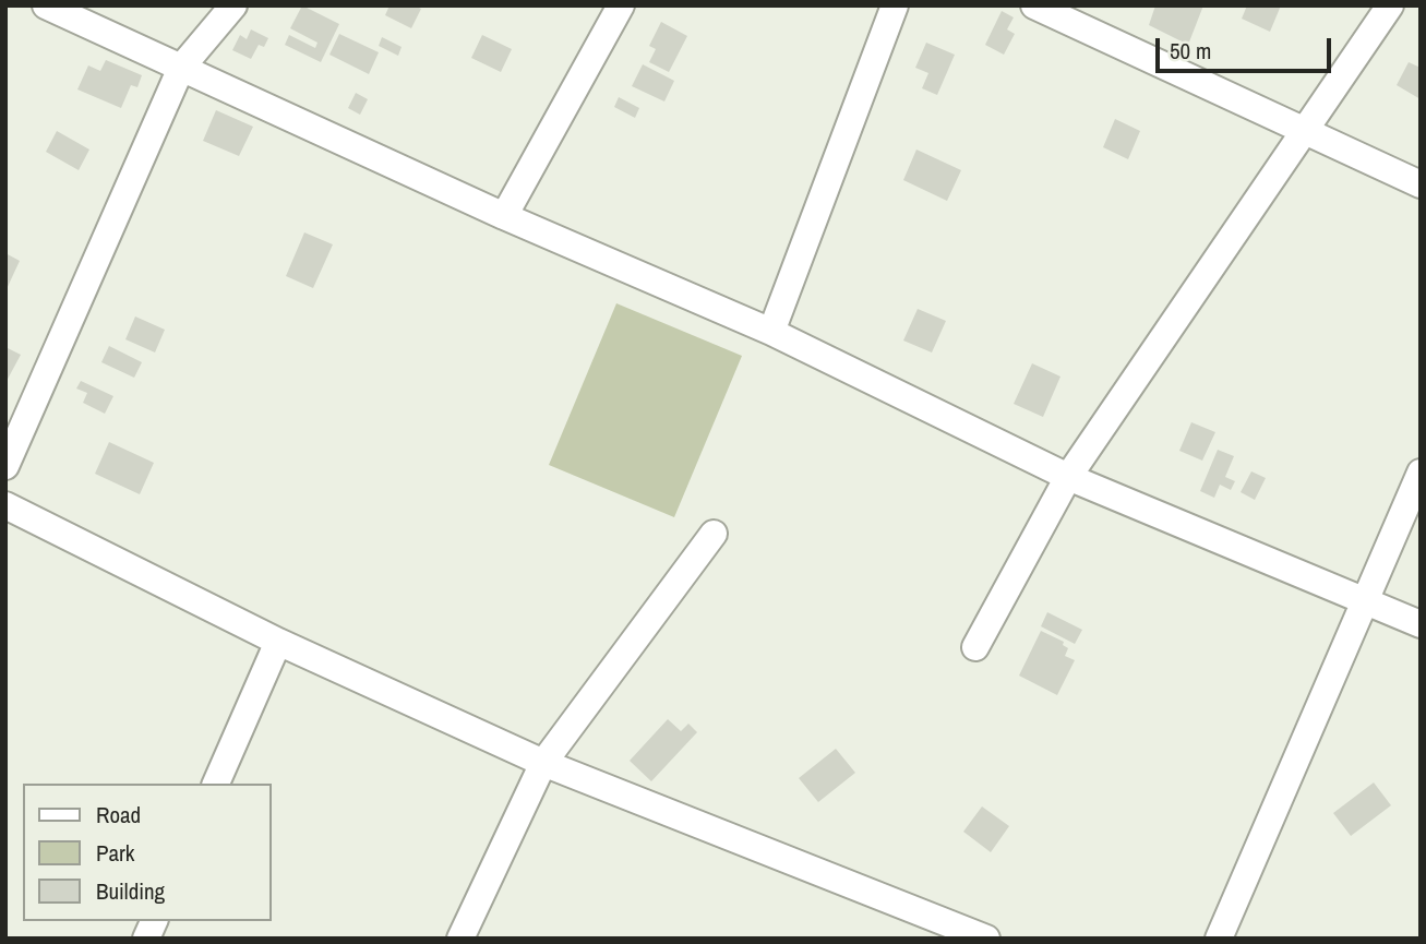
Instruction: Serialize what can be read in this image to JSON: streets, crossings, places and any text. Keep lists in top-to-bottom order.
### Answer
{
  "legend": ["Road", "Park", "Building"],
  "scale_bar": "50 m"
}
